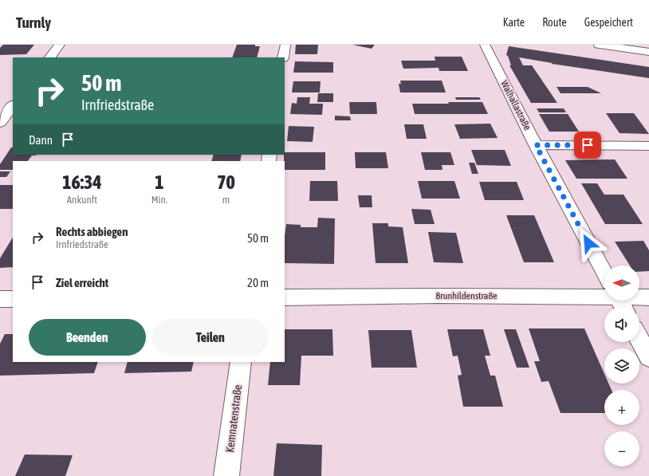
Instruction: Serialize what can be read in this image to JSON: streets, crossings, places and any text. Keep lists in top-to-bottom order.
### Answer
{
  "streets": {
    "street": ["Walhallastraße", "Brunhildenstraße", "Kemnatenstraße"]
  },
  "north": "left",
  "page": {
    "header": "Turnly",
    "nav": ["Karte", "Route", "Gespeichert"],
    "turn": ["50 m", "Irnfriedstraße"],
    "then": "Dann",
    "eta": [
      "16:34",
      "Ankunft",
      "1",
      "Min.",
      "70",
      "m"
    ],
    "list": [
      {
        "name": "Rechts abbiegen",
        "note": "Irnfriedstraße",
        "value": "50 m"
      },
      {
        "name": "Ziel erreicht",
        "value": "20 m"
      }
    ],
    "map_buttons": ["+", "−"],
    "buttons": ["Beenden", "Teilen"]
  }
}
